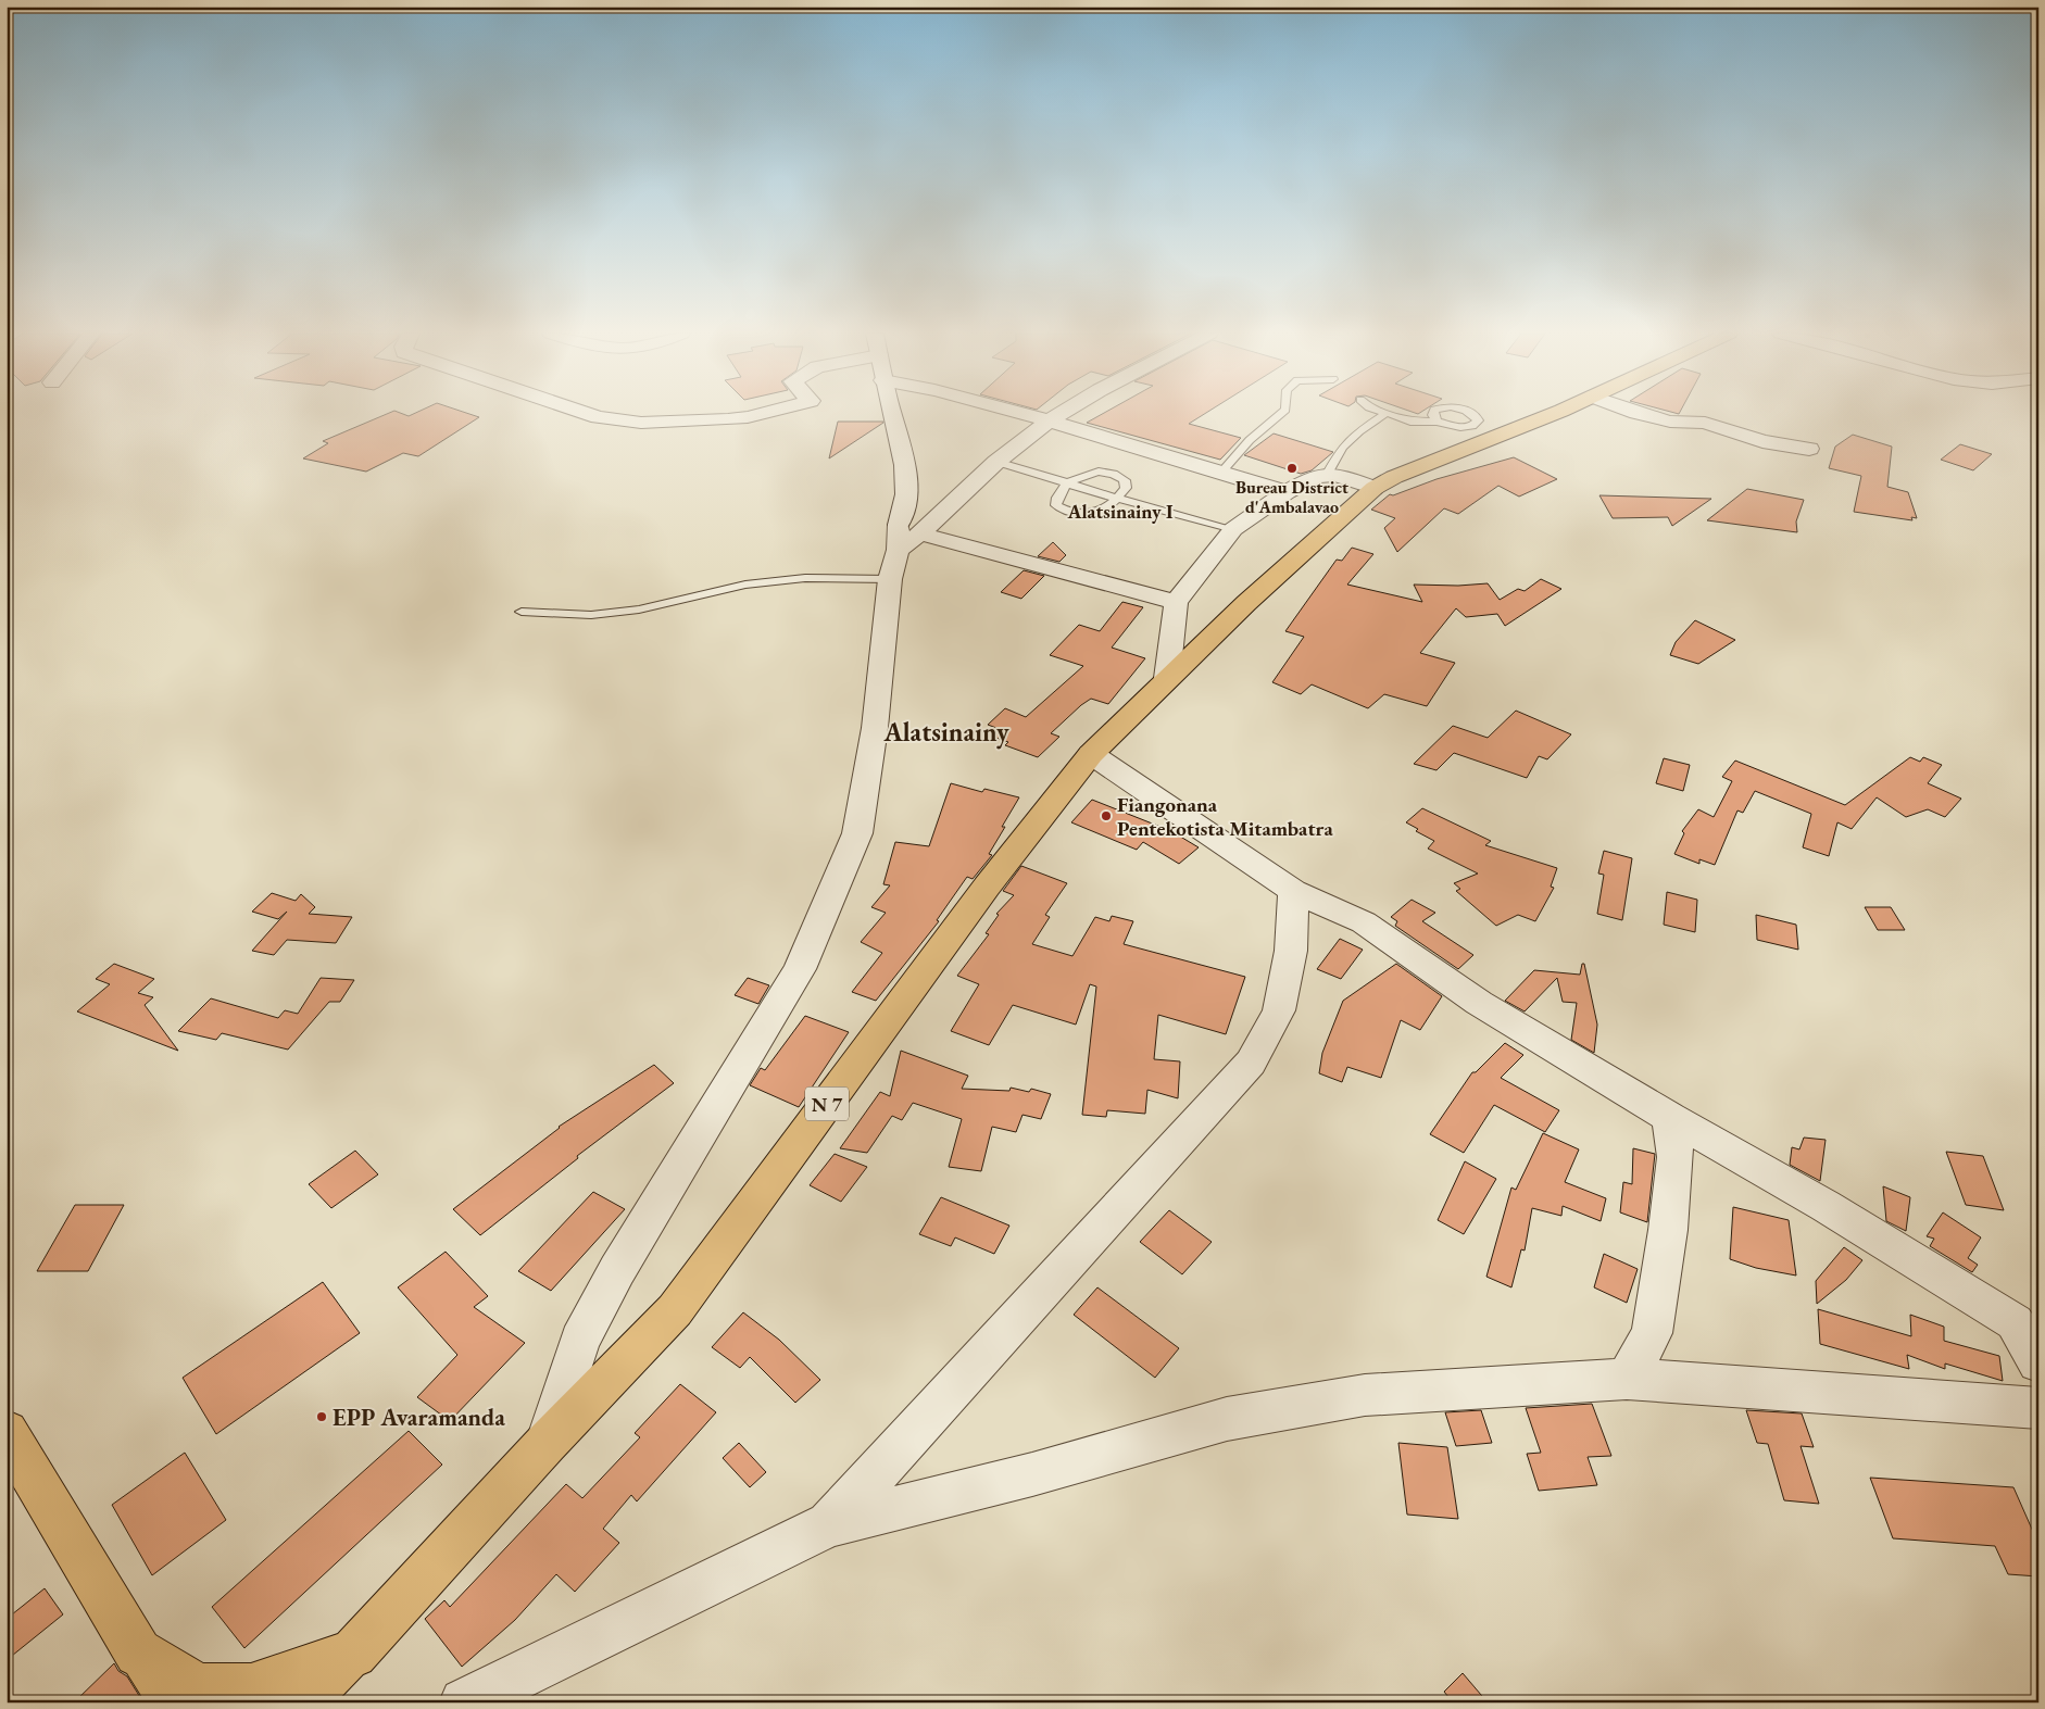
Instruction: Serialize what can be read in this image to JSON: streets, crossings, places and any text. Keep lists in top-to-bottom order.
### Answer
{
  "streets": {
    "main road": ["N 7"]
  },
  "districts": ["Alatsinainy I", "Alatsinainy"],
  "places": ["Bureau District d'Ambalavao", "Fiangonana Pentekotista Mitambatra", "EPP Avaramanda"]
}
